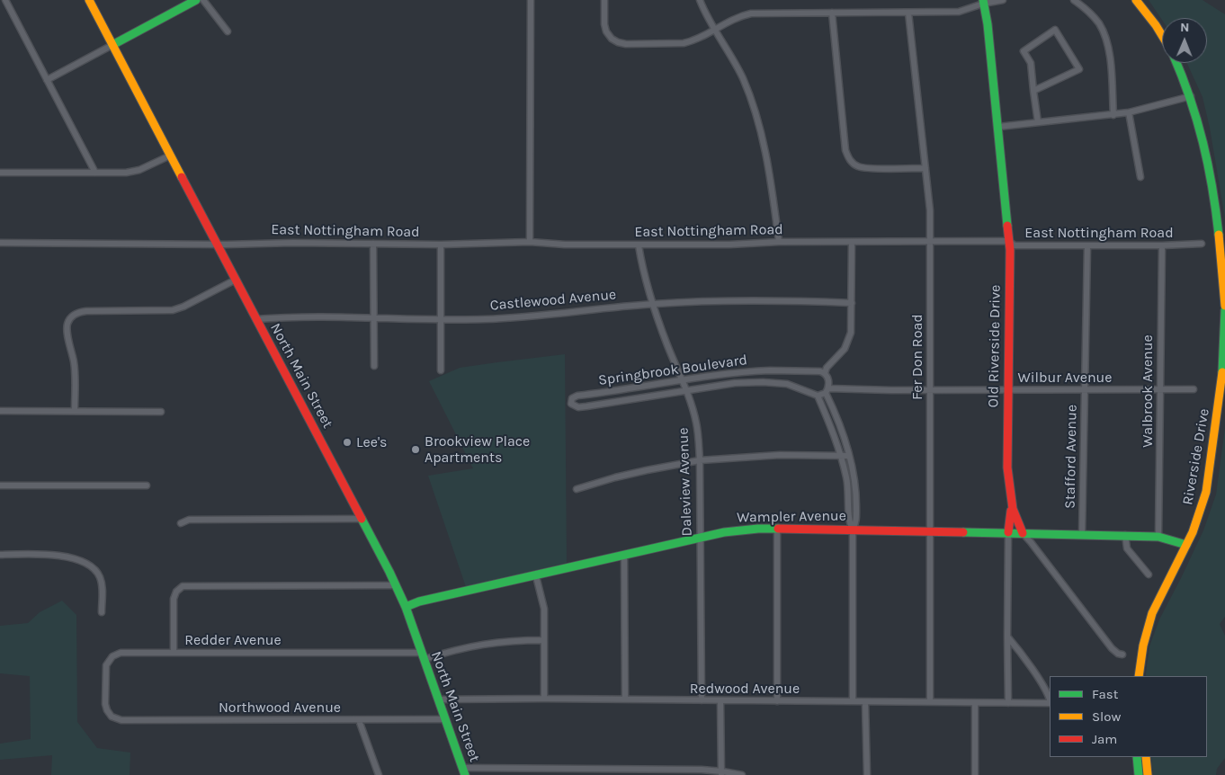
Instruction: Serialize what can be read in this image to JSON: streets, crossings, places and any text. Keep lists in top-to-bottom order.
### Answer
{
  "streets": {
    "main road": [
      "Old Riverside Drive",
      "North Main Street",
      "Riverside Drive",
      "Wampler Avenue"
    ],
    "street": [
      "East Nottingham Road",
      "Castlewood Avenue",
      "Fer Don Road",
      "Springbrook Boulevard",
      "Wilbur Avenue",
      "Walbrook Avenue",
      "Stafford Avenue",
      "Daleview Avenue",
      "Redder Avenue",
      "Redwood Avenue",
      "Northwood Avenue"
    ]
  },
  "crossings": [
    ["East Nottingham Road", "Old Riverside Drive"],
    ["East Nottingham Road", "Fer Don Road"],
    ["East Nottingham Road", "North Main Street"],
    ["East Nottingham Road", "Walbrook Avenue"],
    ["East Nottingham Road", "Stafford Avenue"],
    ["East Nottingham Road", "Daleview Avenue"],
    ["Castlewood Avenue", "North Main Street"],
    ["Castlewood Avenue", "Daleview Avenue"],
    ["Old Riverside Drive", "Wilbur Avenue"],
    ["Old Riverside Drive", "Wampler Avenue"],
    ["Fer Don Road", "Wilbur Avenue"],
    ["Fer Don Road", "Wampler Avenue"],
    ["Fer Don Road", "Redwood Avenue"],
    ["Springbrook Boulevard", "Daleview Avenue"],
    ["North Main Street", "Wampler Avenue"],
    ["North Main Street", "Redder Avenue"],
    ["North Main Street", "Redwood Avenue"],
    ["North Main Street", "Northwood Avenue"],
    ["Wilbur Avenue", "Walbrook Avenue"],
    ["Wilbur Avenue", "Stafford Avenue"],
    ["Walbrook Avenue", "Wampler Avenue"],
    ["Stafford Avenue", "Wampler Avenue"],
    ["Riverside Drive", "Wampler Avenue"],
    ["Daleview Avenue", "Wampler Avenue"],
    ["Daleview Avenue", "Redwood Avenue"],
    ["Redder Avenue", "Northwood Avenue"]
  ],
  "places": ["Lee's", "Brookview Place Apartments"],
  "legend": ["Fast", "Slow", "Jam"],
  "north": "top"
}
